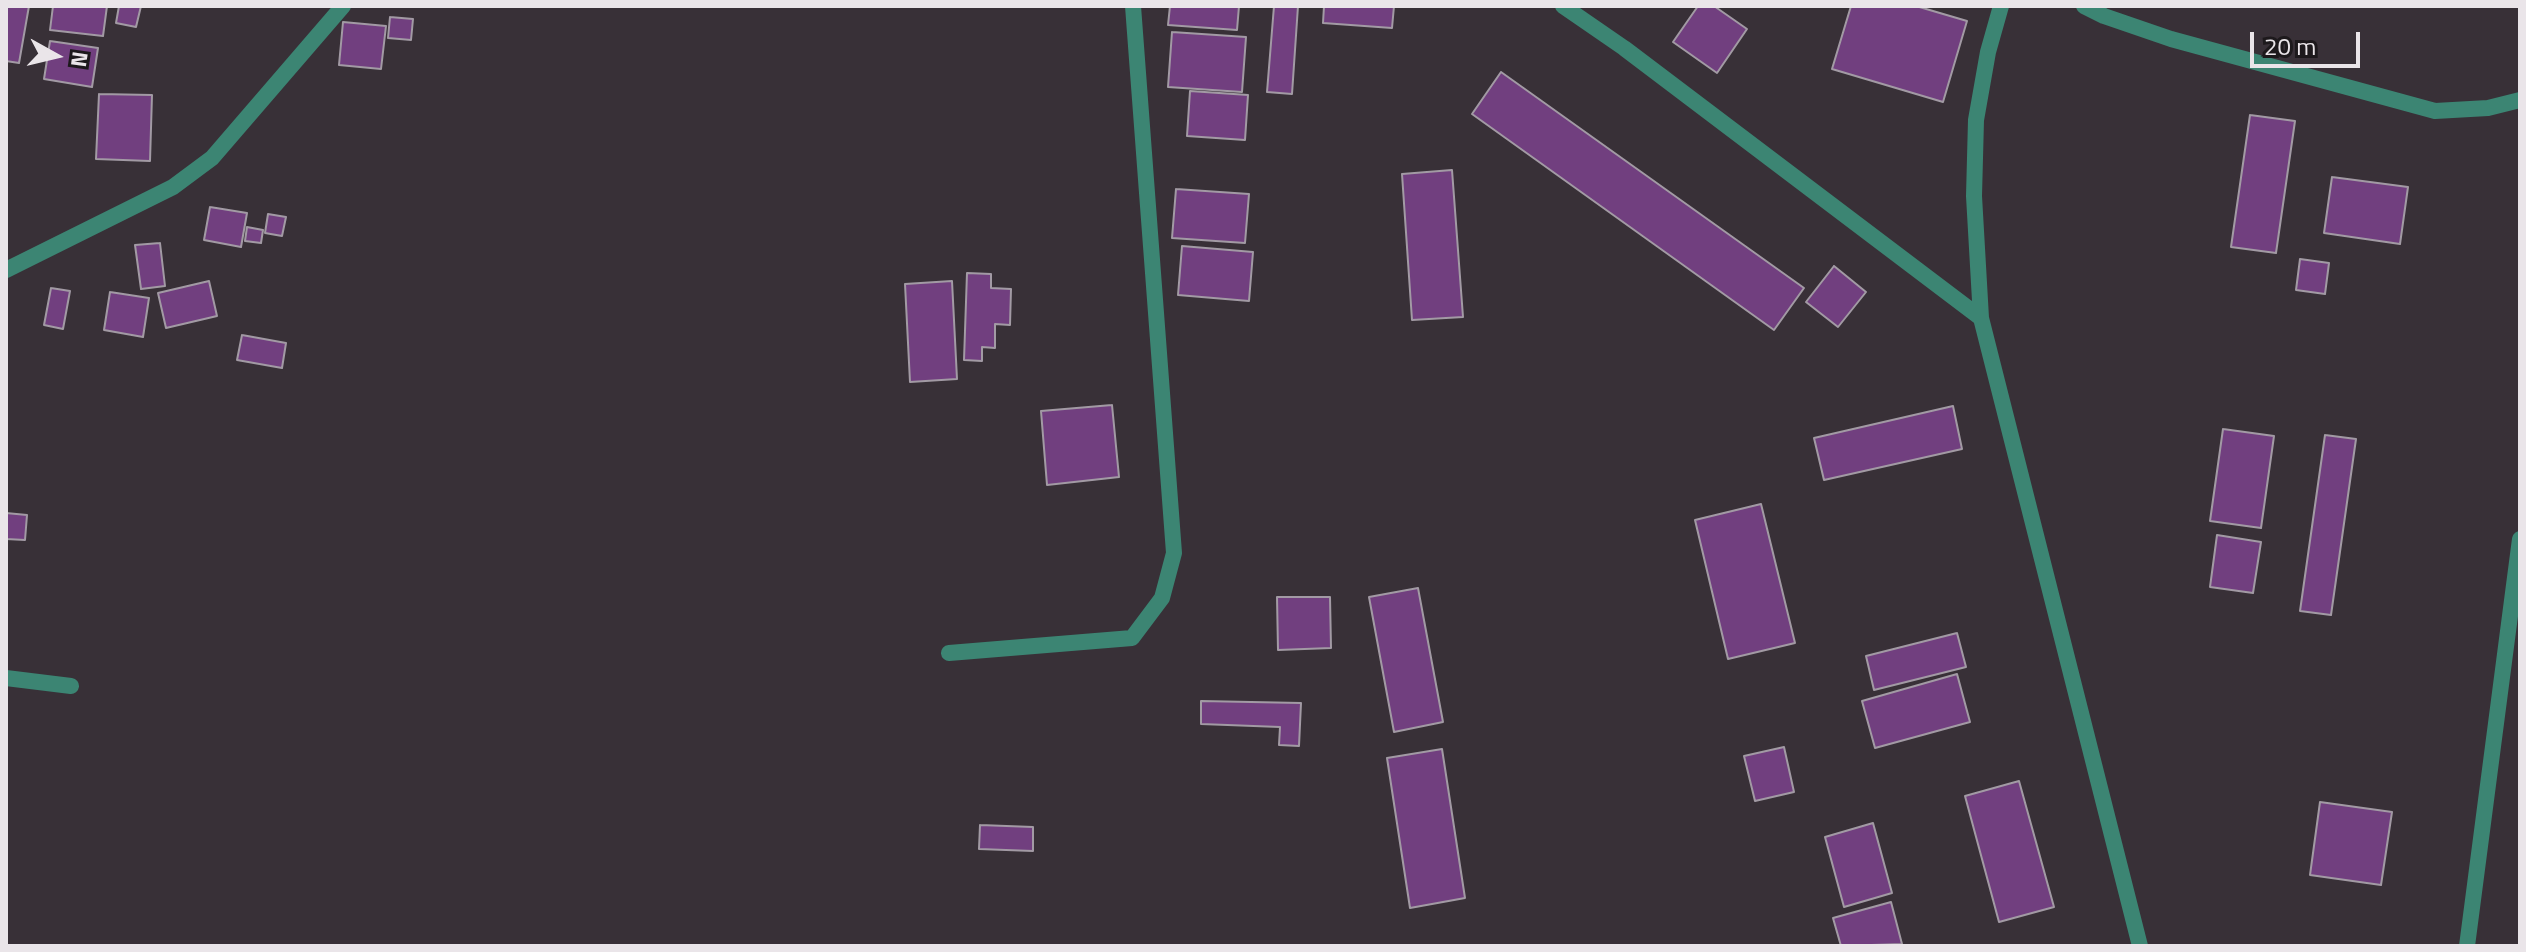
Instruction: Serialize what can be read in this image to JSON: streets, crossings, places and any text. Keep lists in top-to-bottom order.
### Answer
{
  "scale_bar": "20 m",
  "north": "right"
}
